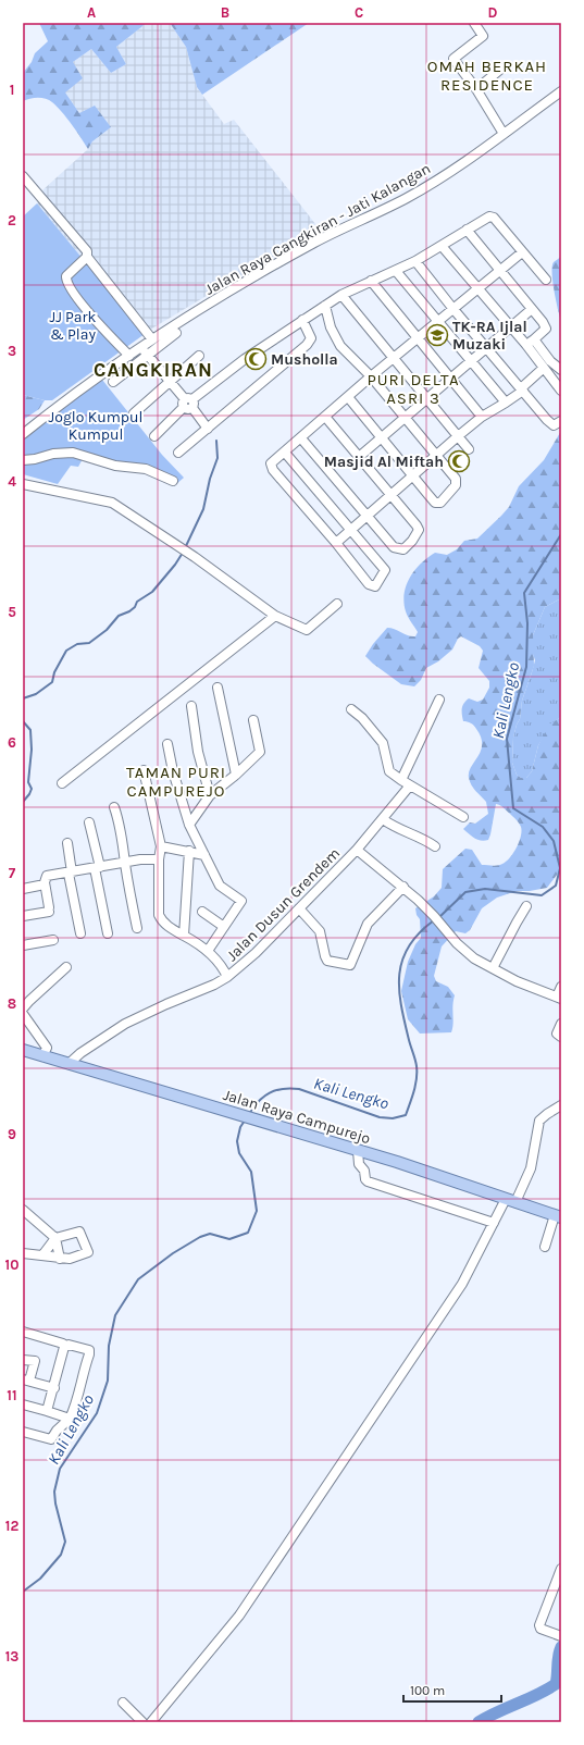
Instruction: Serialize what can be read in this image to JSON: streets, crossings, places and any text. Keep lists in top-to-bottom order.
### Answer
{
  "streets": {
    "main road": ["Jalan Raya Campurejo"],
    "street": ["Jalan Raya Cangkiran - Jati Kalangan", "Jalan Dusun Grendem"]
  },
  "crossings": [
    ["Jalan Dusun Grendem", "Jalan Raya Campurejo"]
  ],
  "districts": [
    "OMAH BERKAH RESIDENCE",
    "CANGKIRAN",
    "PURI DELTA ASRI 3",
    "TAMAN PURI CAMPUREJO"
  ],
  "water": ["Kali Lengko"],
  "parks": ["JJ Park & Play", "Joglo Kumpul Kumpul"],
  "places": {
    "school or university": ["TK-RA Ijlal Muzaki"],
    "mosque": ["Musholla", "Masjid Al Miftah"]
  },
  "scale_bar": "100 m",
  "grid": {
    "columns": [
      "A",
      "B",
      "C",
      "D"
    ],
    "rows": [
      "1",
      "2",
      "3",
      "4",
      "5",
      "6",
      "7",
      "8",
      "9",
      "10",
      "11",
      "12",
      "13"
    ]
  }
}
